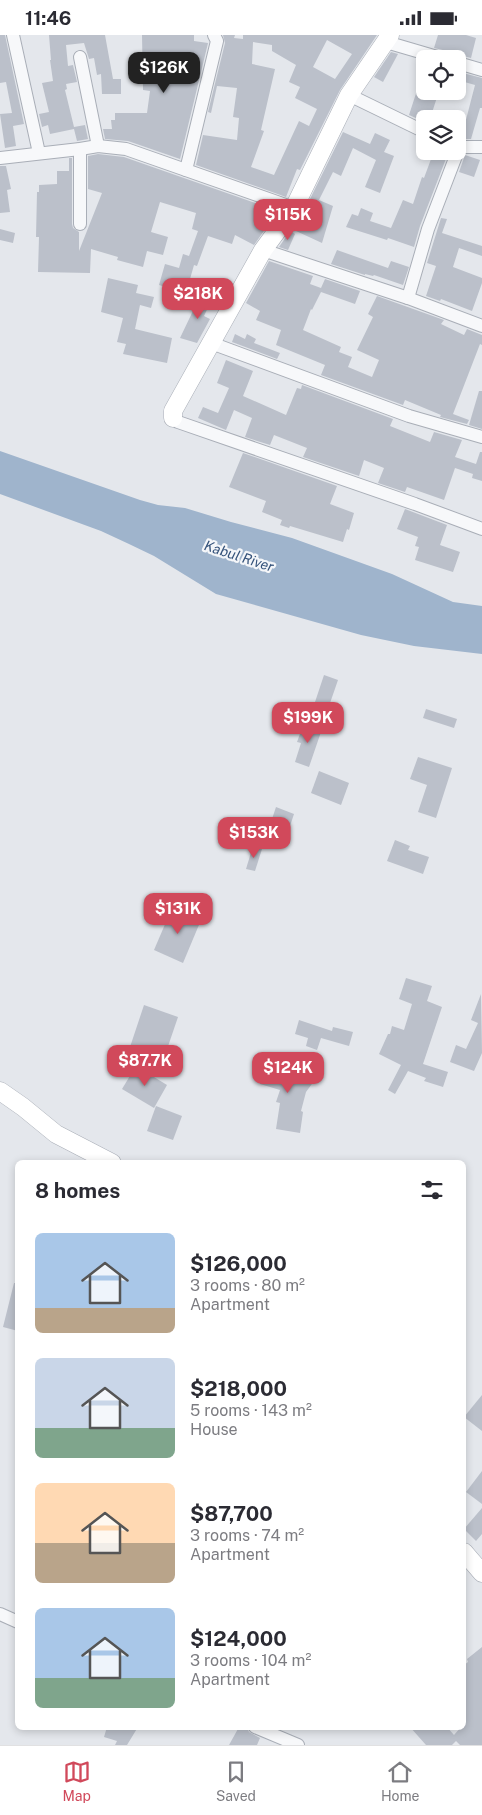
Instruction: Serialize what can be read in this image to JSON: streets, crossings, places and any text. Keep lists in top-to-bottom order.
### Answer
{
  "water": ["Kabul River"],
  "page": {
    "status": "11:46",
    "price": [
      "$126K",
      "$115K",
      "$218K",
      "$199K",
      "$153K",
      "$131K",
      "$87.7K",
      "$124K"
    ],
    "heading": "8 homes",
    "list": [
      {
        "name": "$126,000",
        "note": "3 rooms · 80 m² · Apartment"
      },
      {
        "name": "$218,000",
        "note": "5 rooms · 143 m² · House"
      },
      {
        "name": "$87,700",
        "note": "3 rooms · 74 m² · Apartment"
      },
      {
        "name": "$124,000",
        "note": "3 rooms · 104 m² · Apartment"
      }
    ],
    "tabs": ["Map", "Saved", "Home"]
  }
}
